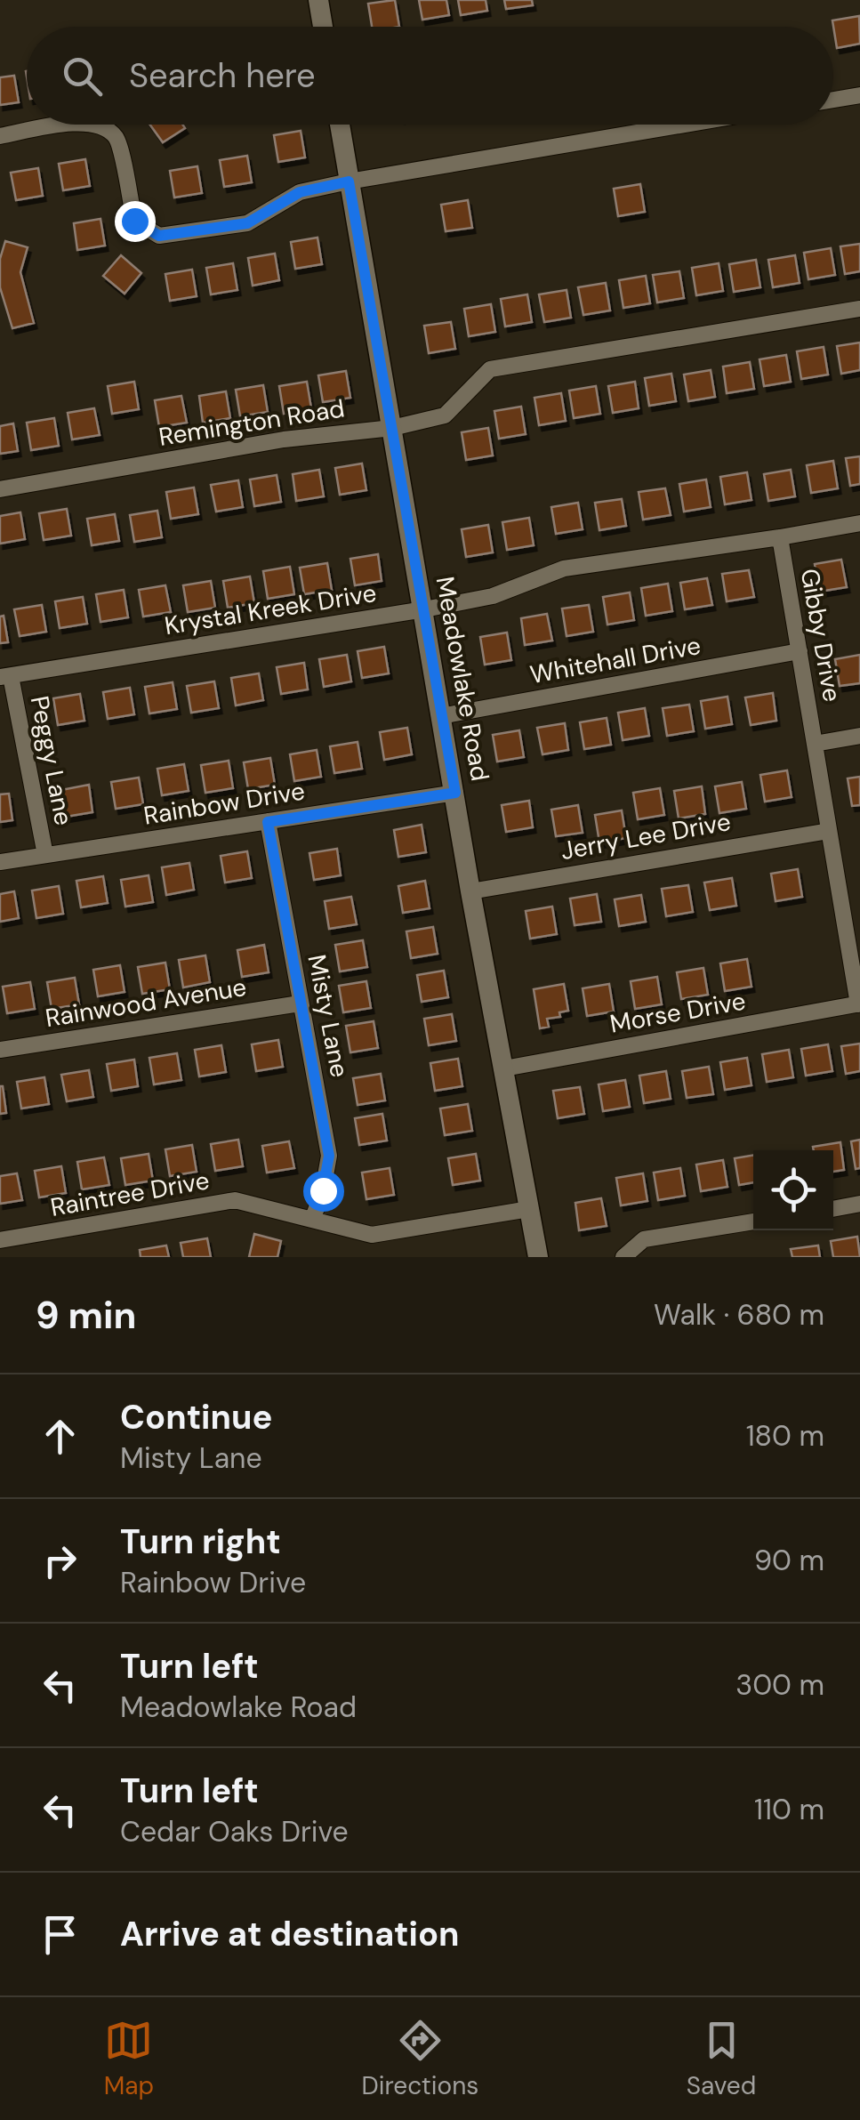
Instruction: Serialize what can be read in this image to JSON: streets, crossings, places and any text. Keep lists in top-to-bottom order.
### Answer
{
  "streets": {
    "street": [
      "Remington Road",
      "Krystal Kreek Drive",
      "Gibby Drive",
      "Whitehall Drive",
      "Meadowlake Road",
      "Peggy Lane",
      "Rainbow Drive",
      "Jerry Lee Drive",
      "Rainwood Avenue",
      "Morse Drive",
      "Misty Lane",
      "Raintree Drive"
    ]
  },
  "crossings": [
    ["Remington Road", "Meadowlake Road"],
    ["Krystal Kreek Drive", "Gibby Drive"],
    ["Krystal Kreek Drive", "Meadowlake Road"],
    ["Krystal Kreek Drive", "Peggy Lane"],
    ["Gibby Drive", "Whitehall Drive"],
    ["Gibby Drive", "Jerry Lee Drive"],
    ["Gibby Drive", "Morse Drive"],
    ["Whitehall Drive", "Meadowlake Road"],
    ["Meadowlake Road", "Rainbow Drive"],
    ["Meadowlake Road", "Jerry Lee Drive"],
    ["Meadowlake Road", "Morse Drive"],
    ["Meadowlake Road", "Raintree Drive"],
    ["Peggy Lane", "Rainbow Drive"],
    ["Rainbow Drive", "Misty Lane"],
    ["Rainwood Avenue", "Misty Lane"],
    ["Misty Lane", "Raintree Drive"]
  ],
  "page": {
    "search": "Search here",
    "heading": ["9 min", "Walk · 680 m"],
    "list": [
      ["Continue", "Misty Lane", "180 m"],
      ["Turn right", "Rainbow Drive", "90 m"],
      ["Turn left", "Meadowlake Road", "300 m"],
      ["Turn left", "Cedar Oaks Drive", "110 m"],
      "Arrive at destination"
    ],
    "nav": ["Map", "Directions", "Saved"]
  }
}
